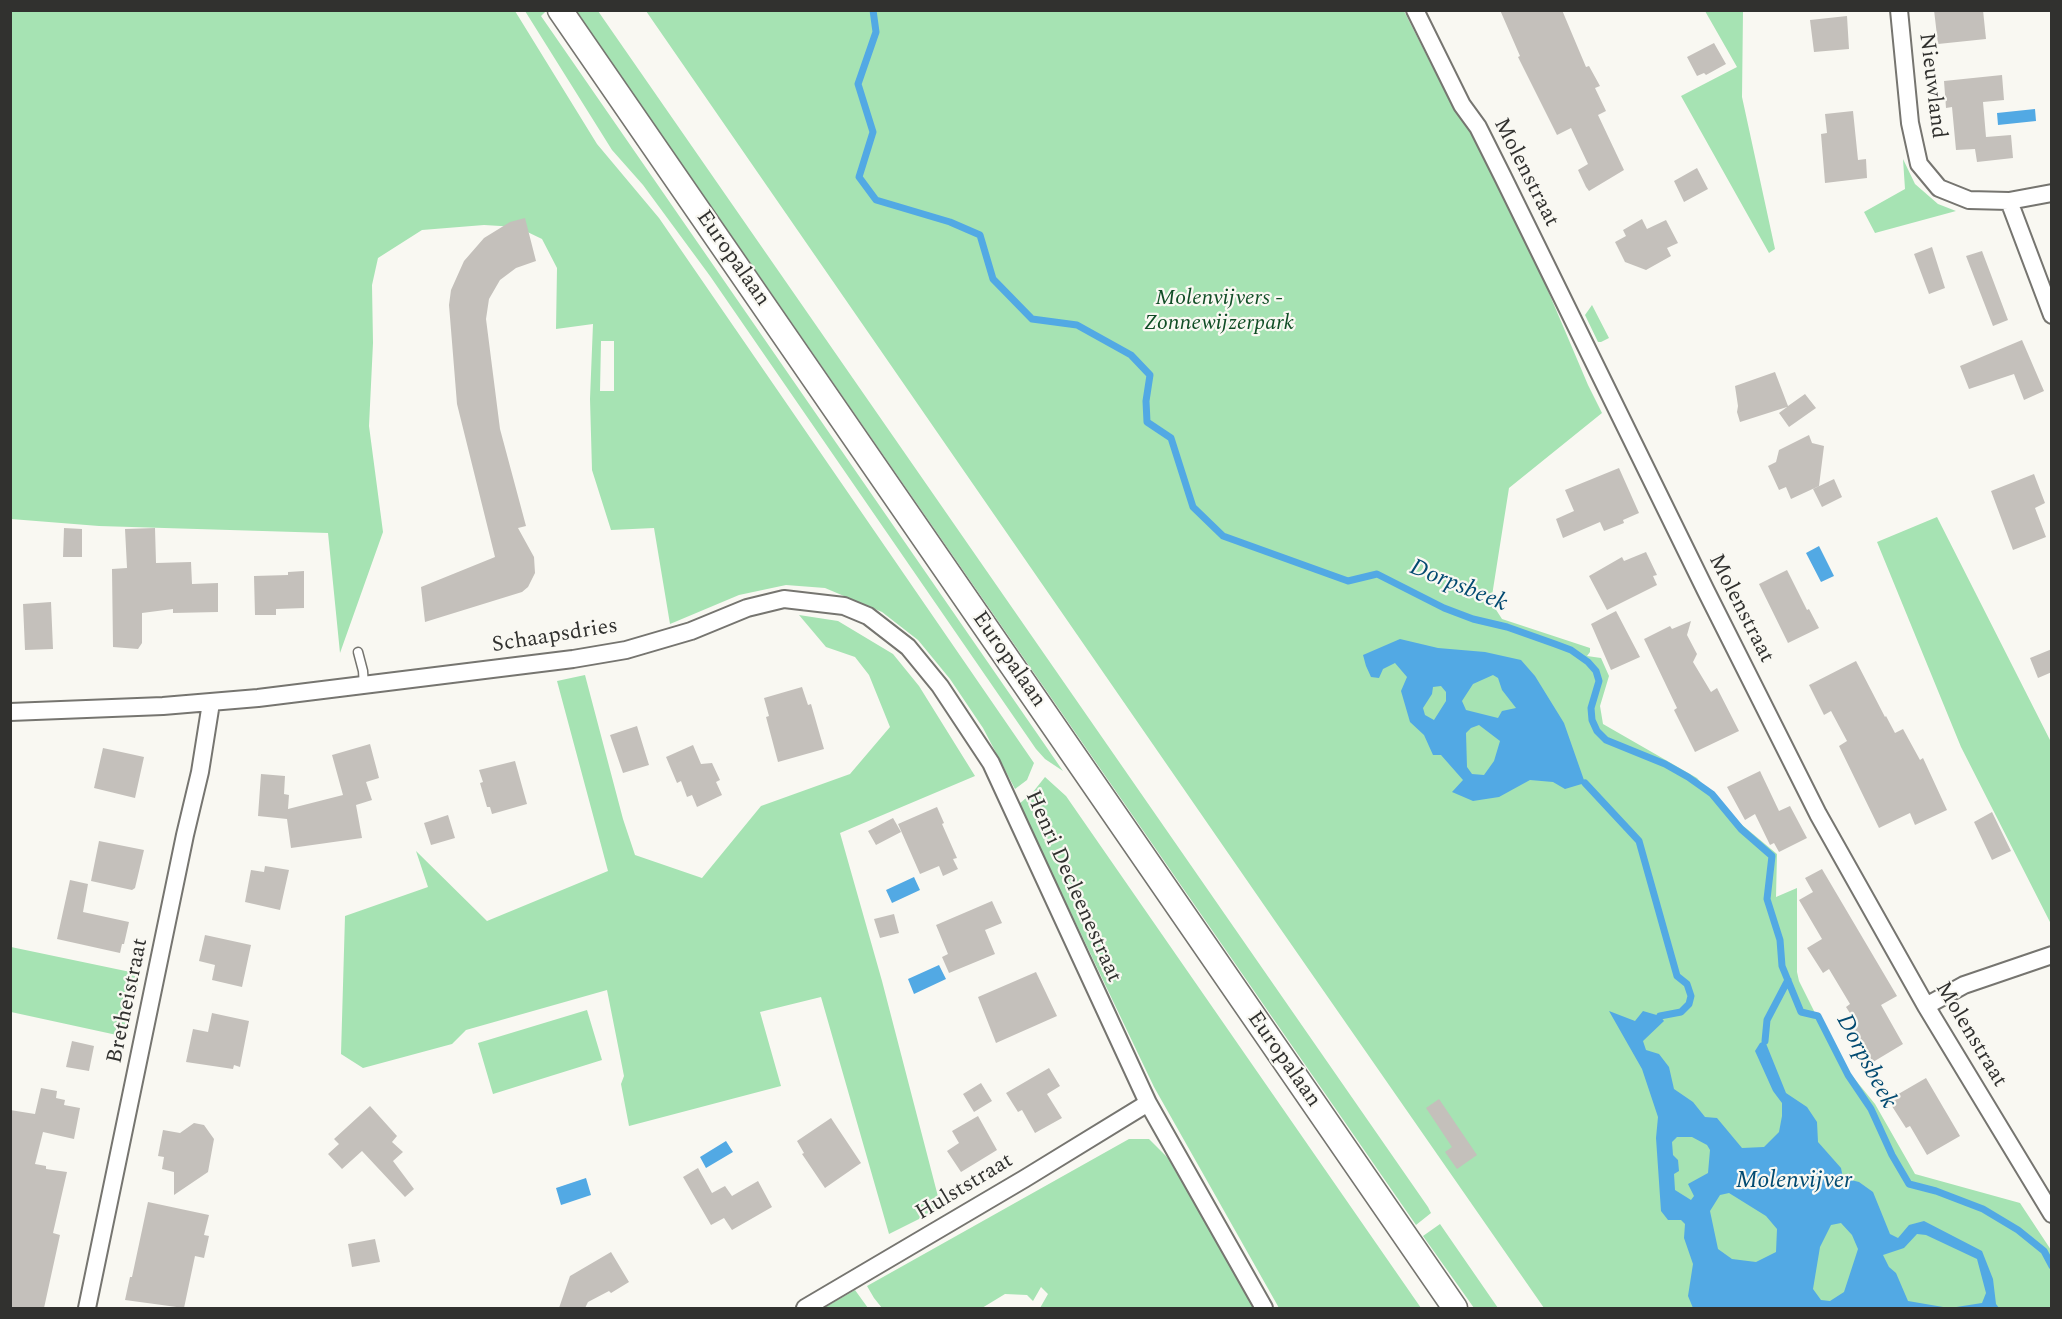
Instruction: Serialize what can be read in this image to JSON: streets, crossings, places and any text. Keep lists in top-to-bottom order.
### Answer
{
  "streets": {
    "main road": ["Europalaan"],
    "street": [
      "Nieuwland",
      "Molenstraat",
      "Schaapsdries",
      "Henri Decleenestraat",
      "Bretheistraat",
      "Hulststraat"
    ]
  },
  "crossings": [
    ["Schaapsdries", "Henri Decleenestraat"],
    ["Schaapsdries", "Bretheistraat"],
    ["Henri Decleenestraat", "Hulststraat"]
  ],
  "water": ["Dorpsbeek", "Molenvijver"],
  "parks": ["Molenvijvers - Zonnewijzerpark"]
}
